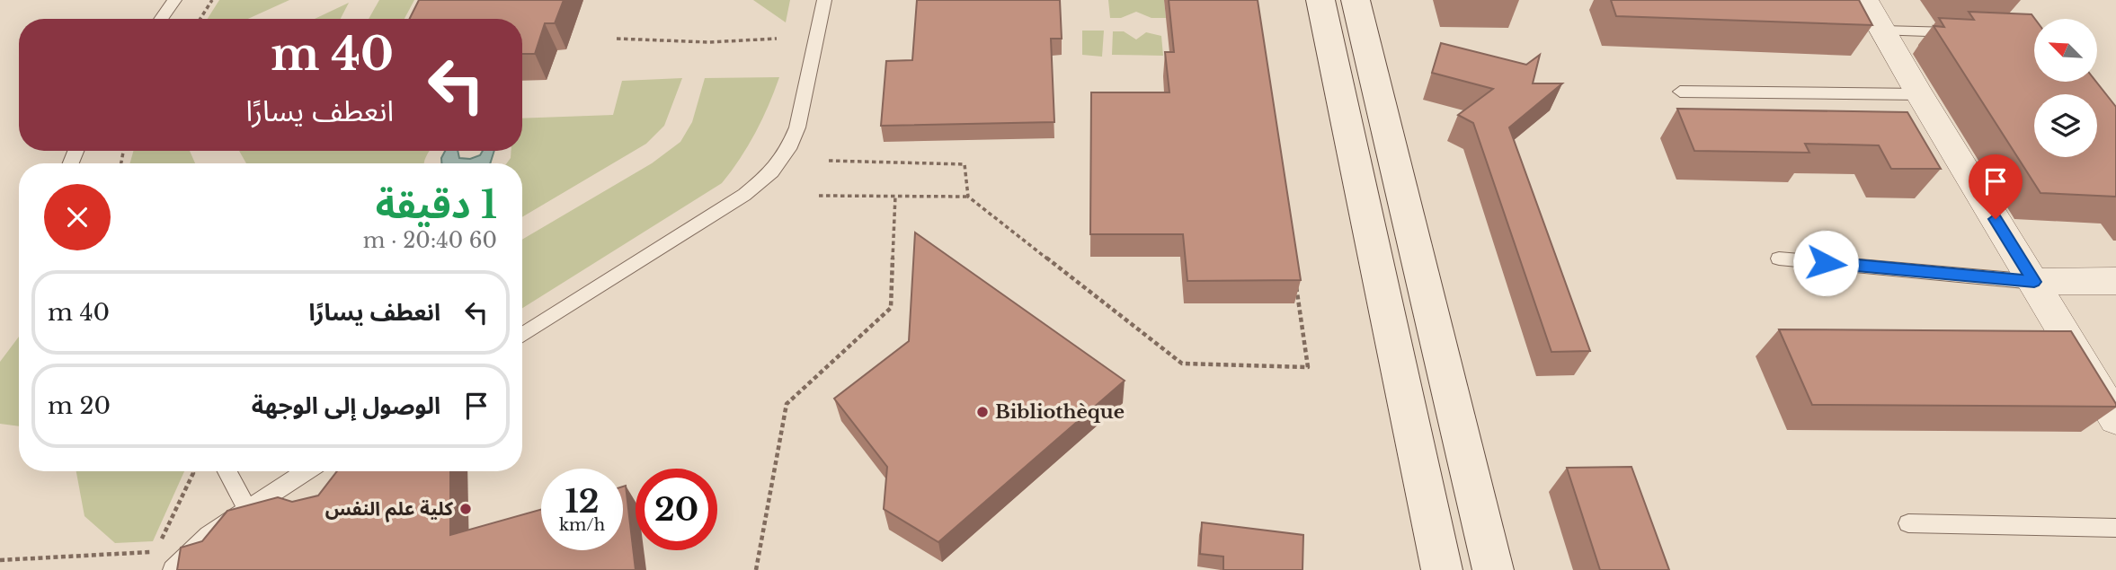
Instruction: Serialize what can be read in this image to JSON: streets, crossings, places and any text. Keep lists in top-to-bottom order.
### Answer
{
  "places": ["Bibliothèque", "كلية علم النفس"],
  "north": "top left",
  "page": {
    "turn": ["40 m", "انعطف يسارًا"],
    "heading": ["1 دقيقة", "60 m · 20:40"],
    "list": [
      {
        "name": "انعطف يسارًا",
        "value": "40 m"
      },
      {
        "name": "الوصول إلى الوجهة",
        "value": "20 m"
      }
    ],
    "speed": "12 km/h",
    "limit": "20"
  }
}
